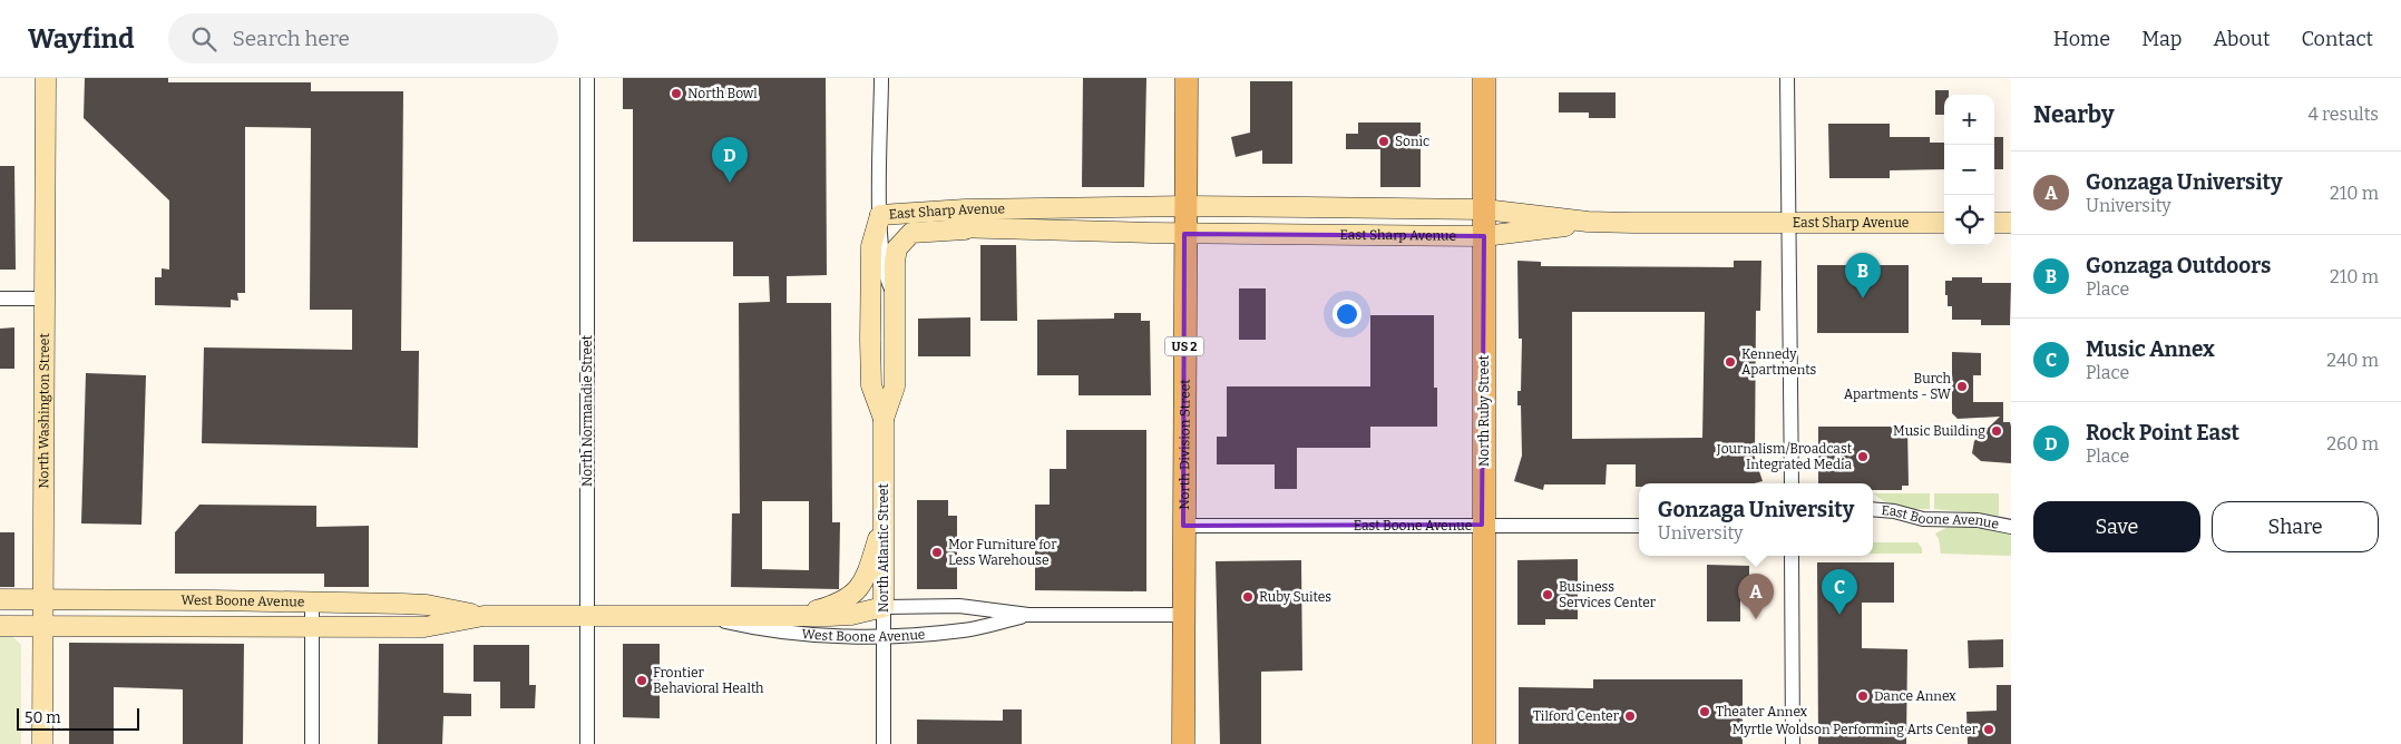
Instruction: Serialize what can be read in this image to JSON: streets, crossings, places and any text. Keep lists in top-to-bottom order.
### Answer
{
  "streets": {
    "main road": ["US 2", "North Ruby Street", "North Division Street"],
    "street": [
      "East Sharp Avenue",
      "North Washington Street",
      "North Normandie Street",
      "East Boone Avenue",
      "North Atlantic Street",
      "West Boone Avenue"
    ]
  },
  "crossings": [
    ["East Sharp Avenue", "North Ruby Street"],
    ["East Sharp Avenue", "North Division Street"],
    ["East Sharp Avenue", "North Atlantic Street"],
    ["North Washington Street", "West Boone Avenue"],
    ["North Normandie Street", "West Boone Avenue"],
    ["North Ruby Street", "East Boone Avenue"],
    ["North Division Street", "East Boone Avenue"],
    ["North Division Street", "West Boone Avenue"],
    ["North Atlantic Street", "West Boone Avenue"]
  ],
  "places": [
    "North Bowl",
    "Sonic",
    "Kennedy Apartments",
    "Burch Apartments - SW",
    "Music Building",
    "Journalism/Broadcast Integrated Media",
    "Mor Furniture for Less Warehouse",
    "Business Services Center",
    "Ruby Suites",
    "Frontier Behavioral Health",
    "Dance Annex",
    "Theater Annex",
    "Tilford Center",
    "Myrtle Woldson Performing Arts Center"
  ],
  "scale_bar": "50 m",
  "page": {
    "header": "Wayfind",
    "search": "Search here",
    "nav": [
      "Home",
      "Map",
      "About",
      "Contact"
    ],
    "heading": ["Nearby", "4 results"],
    "map_buttons": ["+", "−"],
    "pins": [
      "D",
      "B",
      "C",
      "A"
    ],
    "list": [
      {
        "mark": "A",
        "name": "Gonzaga University",
        "note": "University",
        "value": "210 m"
      },
      {
        "mark": "B",
        "name": "Gonzaga Outdoors",
        "note": "Place",
        "value": "210 m"
      },
      {
        "mark": "C",
        "name": "Music Annex",
        "note": "Place",
        "value": "240 m"
      },
      {
        "mark": "D",
        "name": "Rock Point East",
        "note": "Place",
        "value": "260 m"
      }
    ],
    "popup": ["Gonzaga University", "University"],
    "buttons": ["Save", "Share"],
    "scale": "50 m"
  }
}
